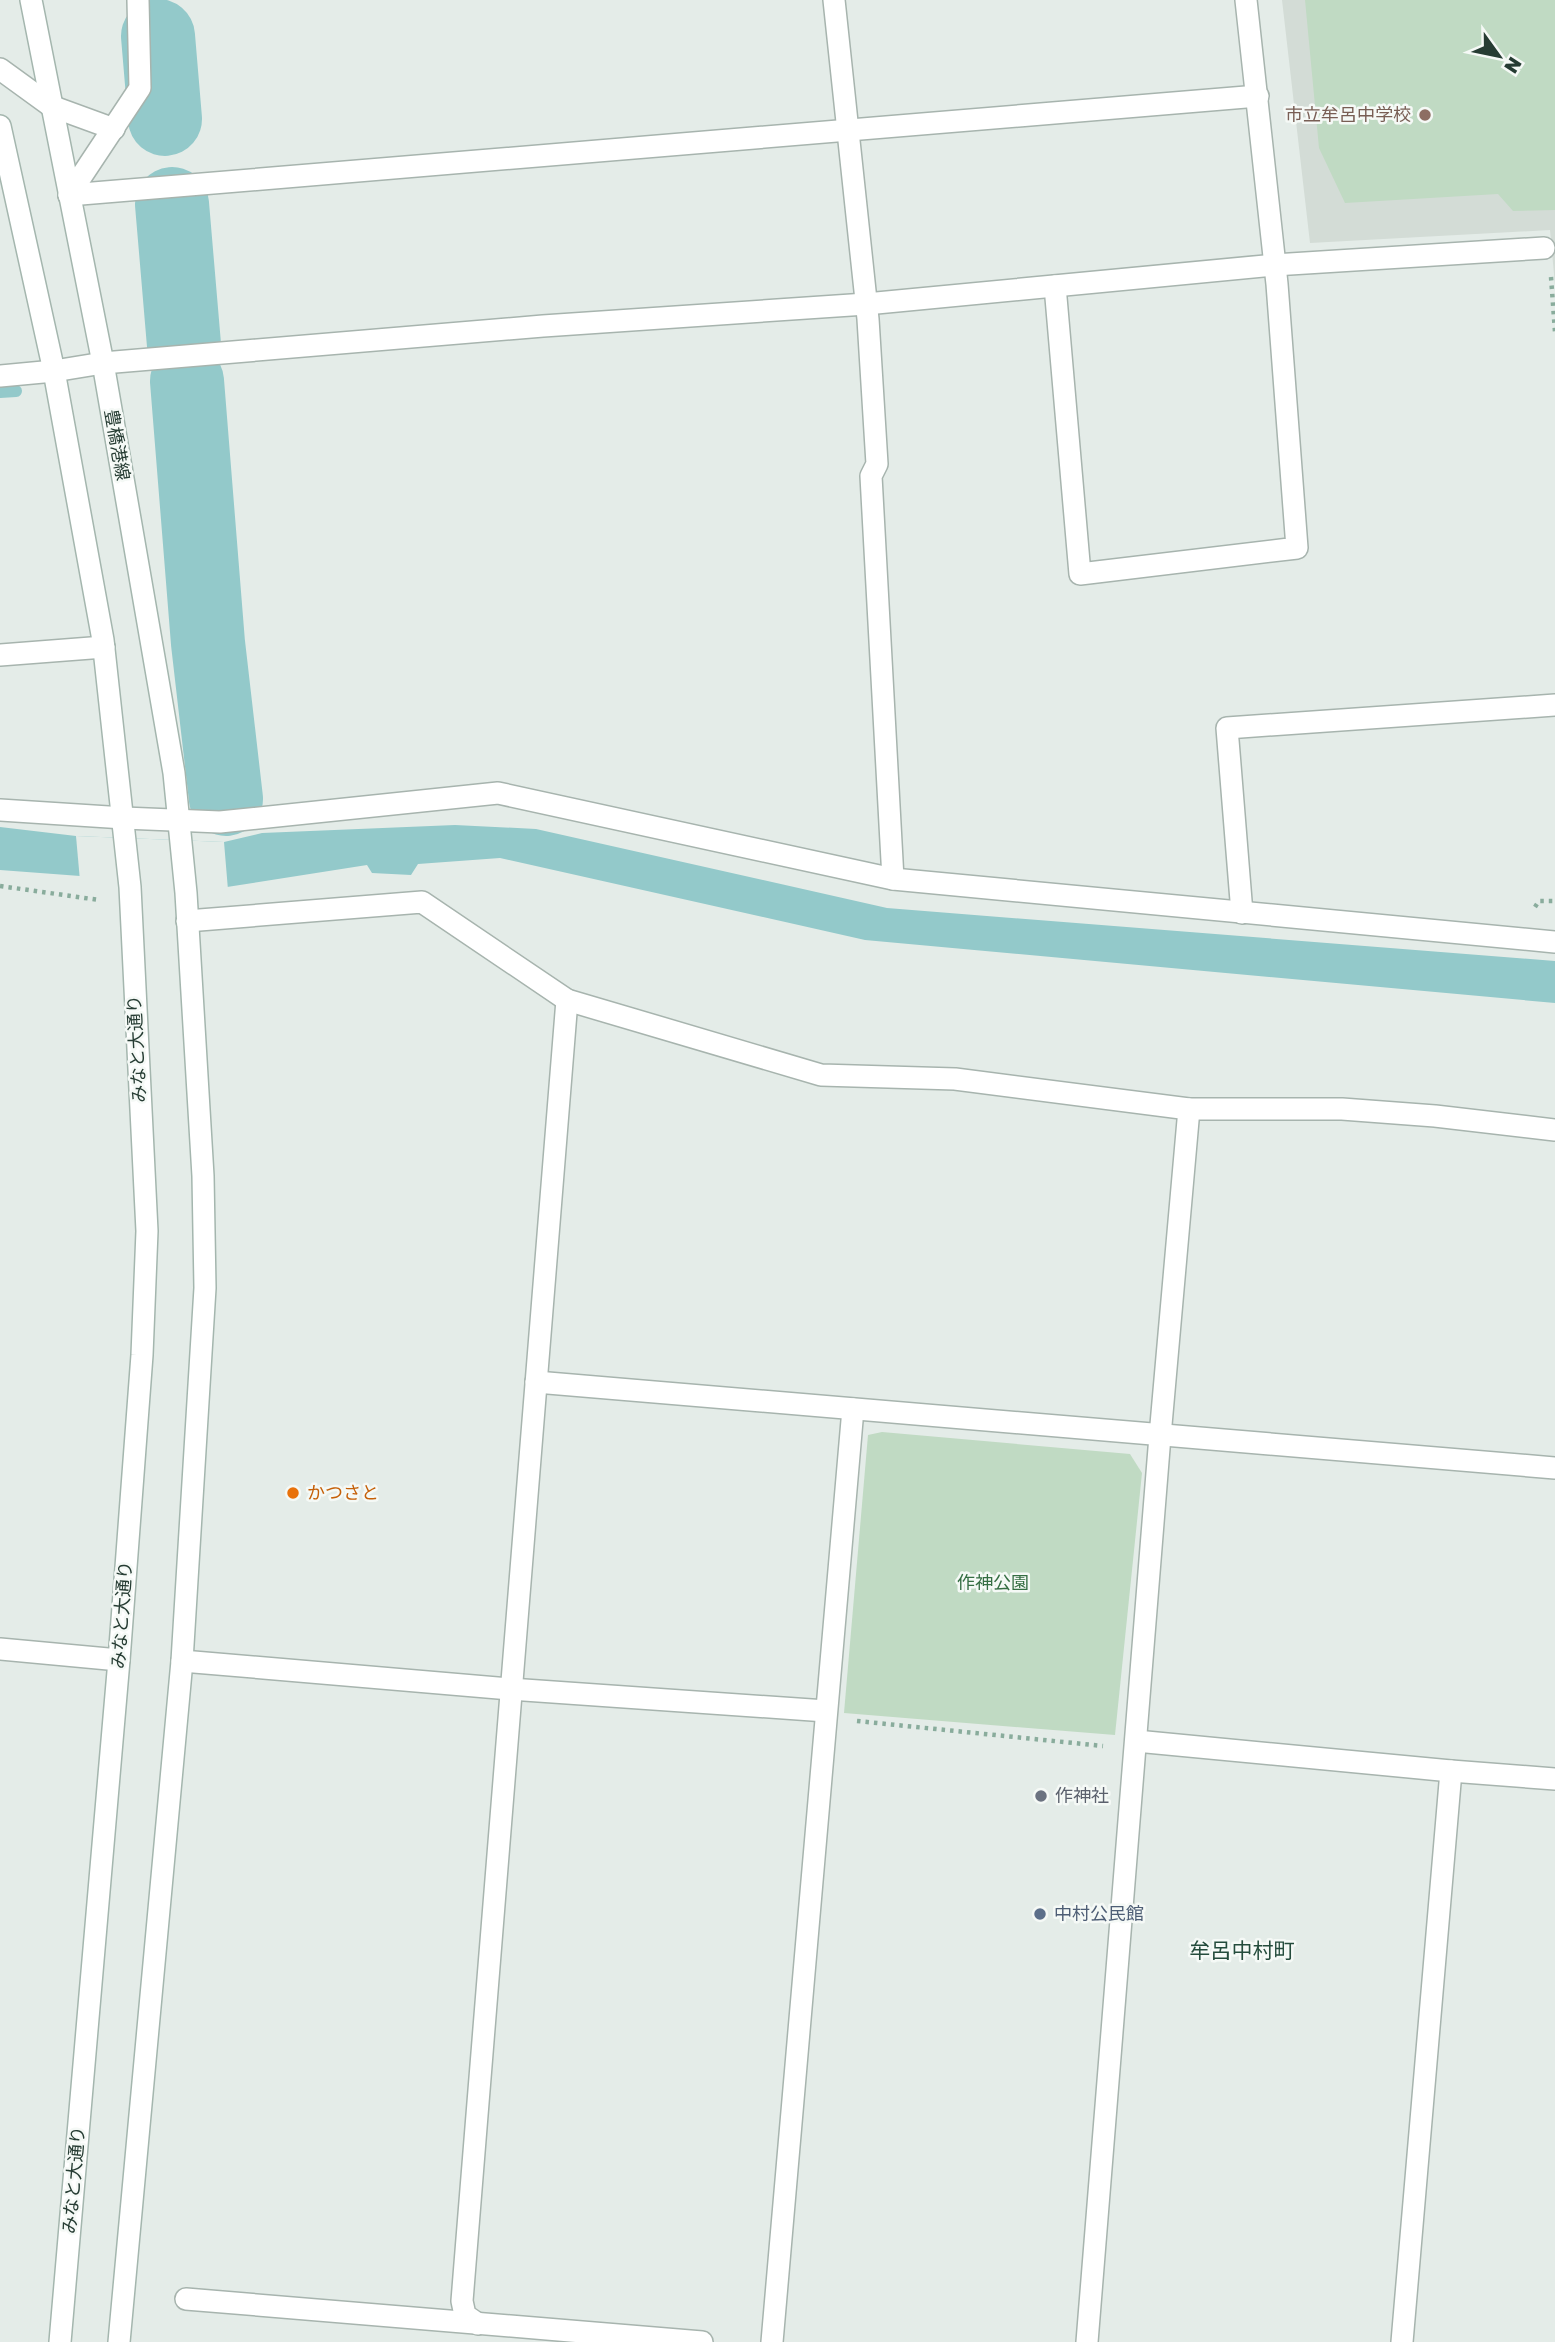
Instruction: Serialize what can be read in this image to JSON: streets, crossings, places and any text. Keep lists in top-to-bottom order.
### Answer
{
  "streets": {
    "street": ["豊橋港線", "みなと大通り"]
  },
  "districts": ["牟呂中村町"],
  "parks": ["作神公園"],
  "places": [
    "市立牟呂中学校",
    "かつさと",
    "作神社",
    "中村公民館"
  ],
  "north": "bottom right"
}
